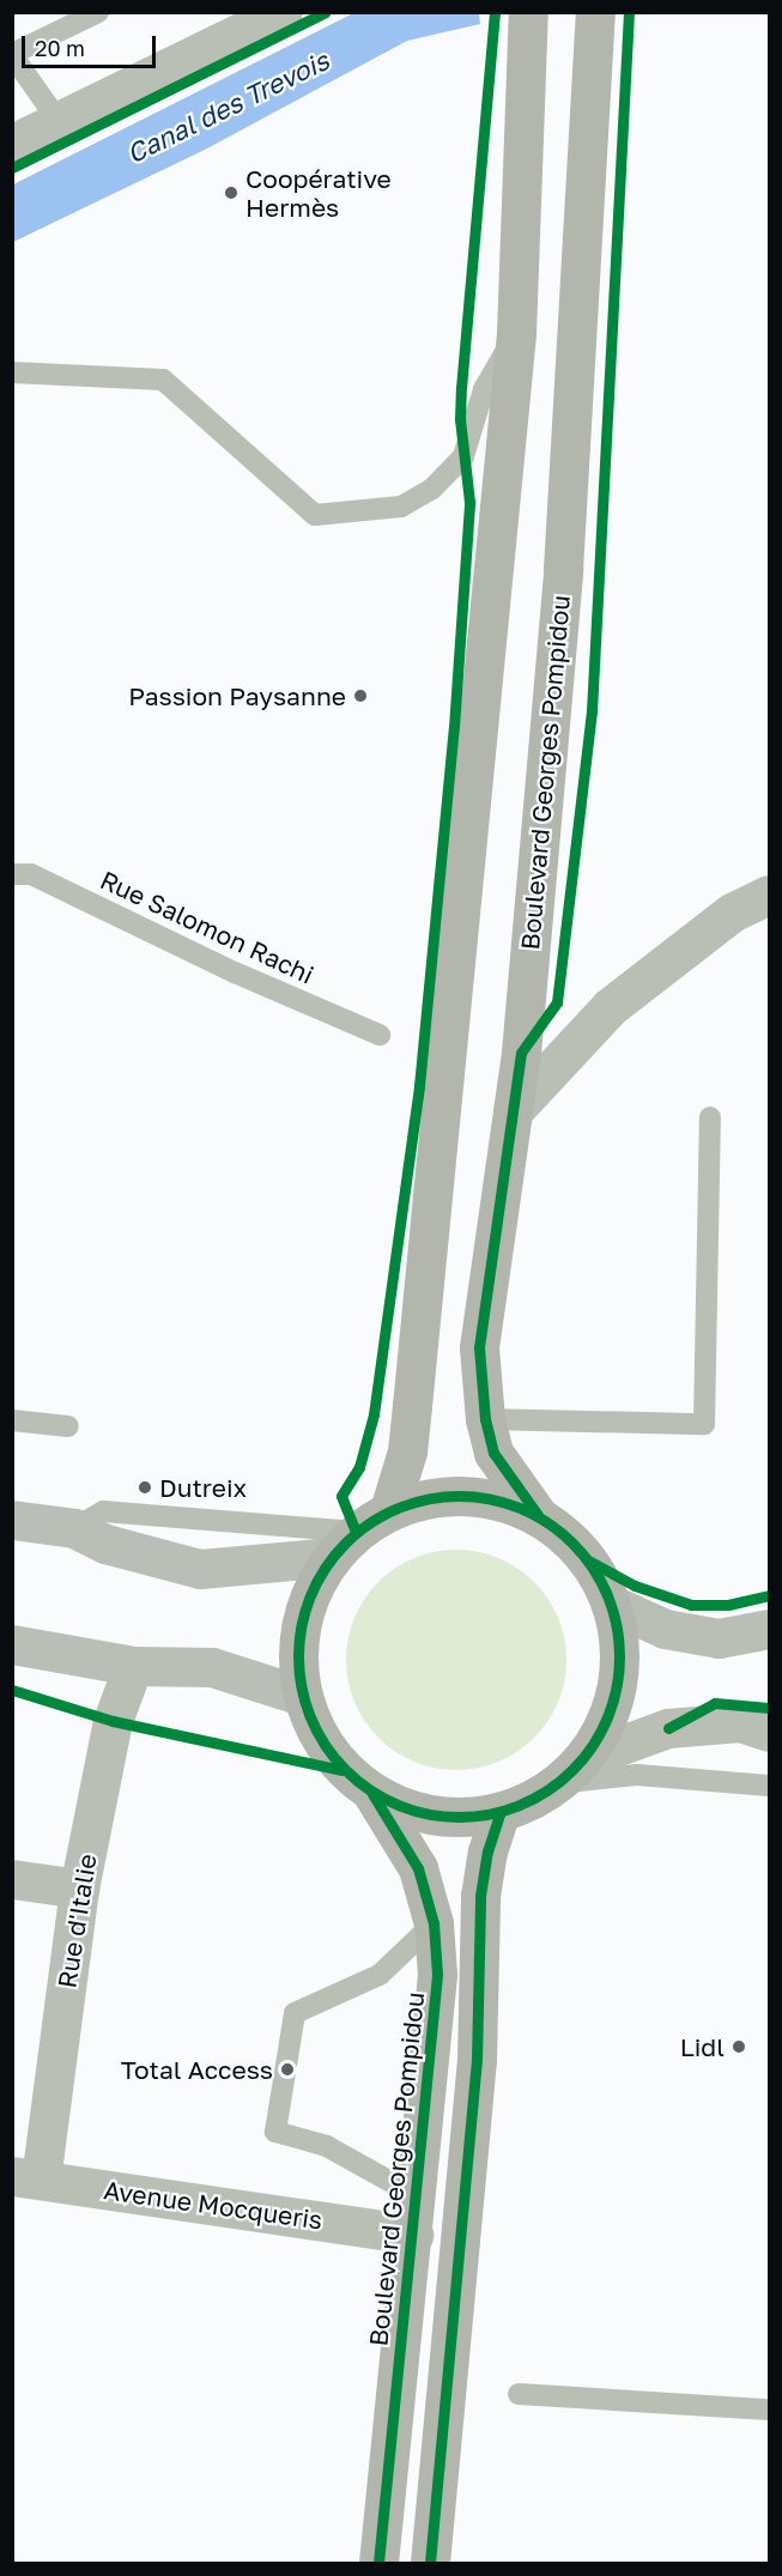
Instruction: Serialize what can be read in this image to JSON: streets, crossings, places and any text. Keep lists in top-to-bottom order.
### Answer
{
  "streets": {
    "main road": ["Boulevard Georges Pompidou"],
    "street": ["Rue d'Italie", "Avenue Mocqueris"],
    "lane": ["Rue Salomon Rachi"]
  },
  "crossings": [
    ["Boulevard Georges Pompidou", "Avenue Mocqueris"],
    ["Rue d'Italie", "Avenue Mocqueris"]
  ],
  "water": ["Canal des Trevois"],
  "places": [
    "Coopérative Hermès",
    "Passion Paysanne",
    "Dutreix",
    "Lidl",
    "Total Access"
  ],
  "scale_bar": "20 m"
}
